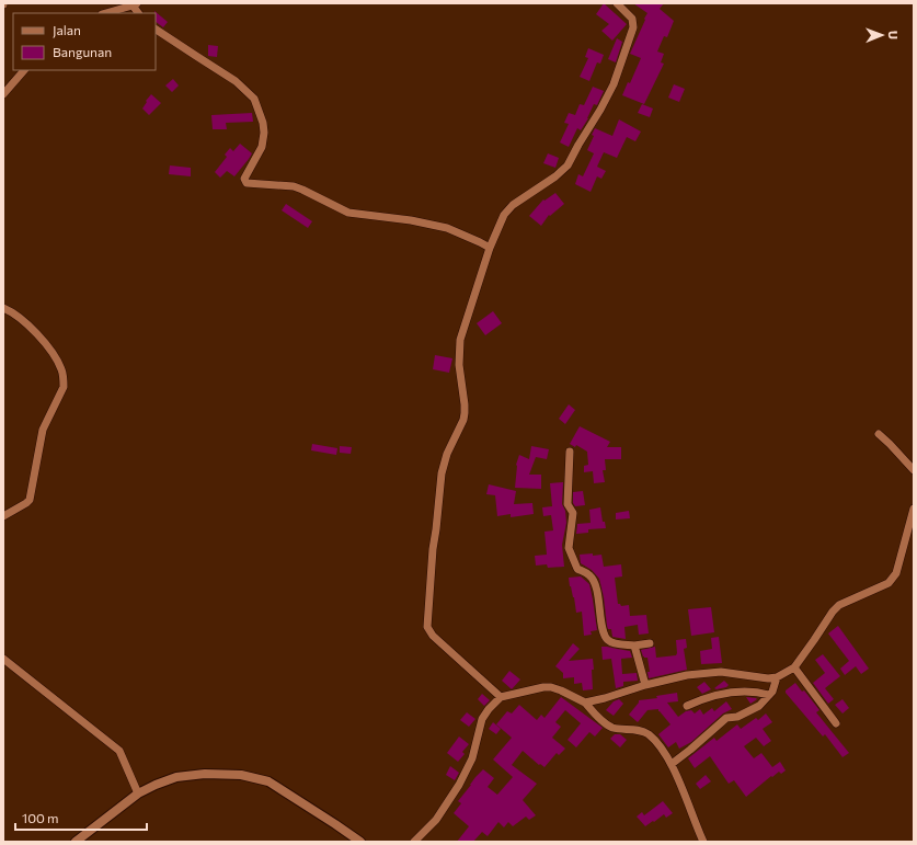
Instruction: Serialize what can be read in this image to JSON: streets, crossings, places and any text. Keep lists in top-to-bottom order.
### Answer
{
  "legend": ["Jalan", "Bangunan"],
  "scale_bar": "100 m",
  "north": "right"
}
